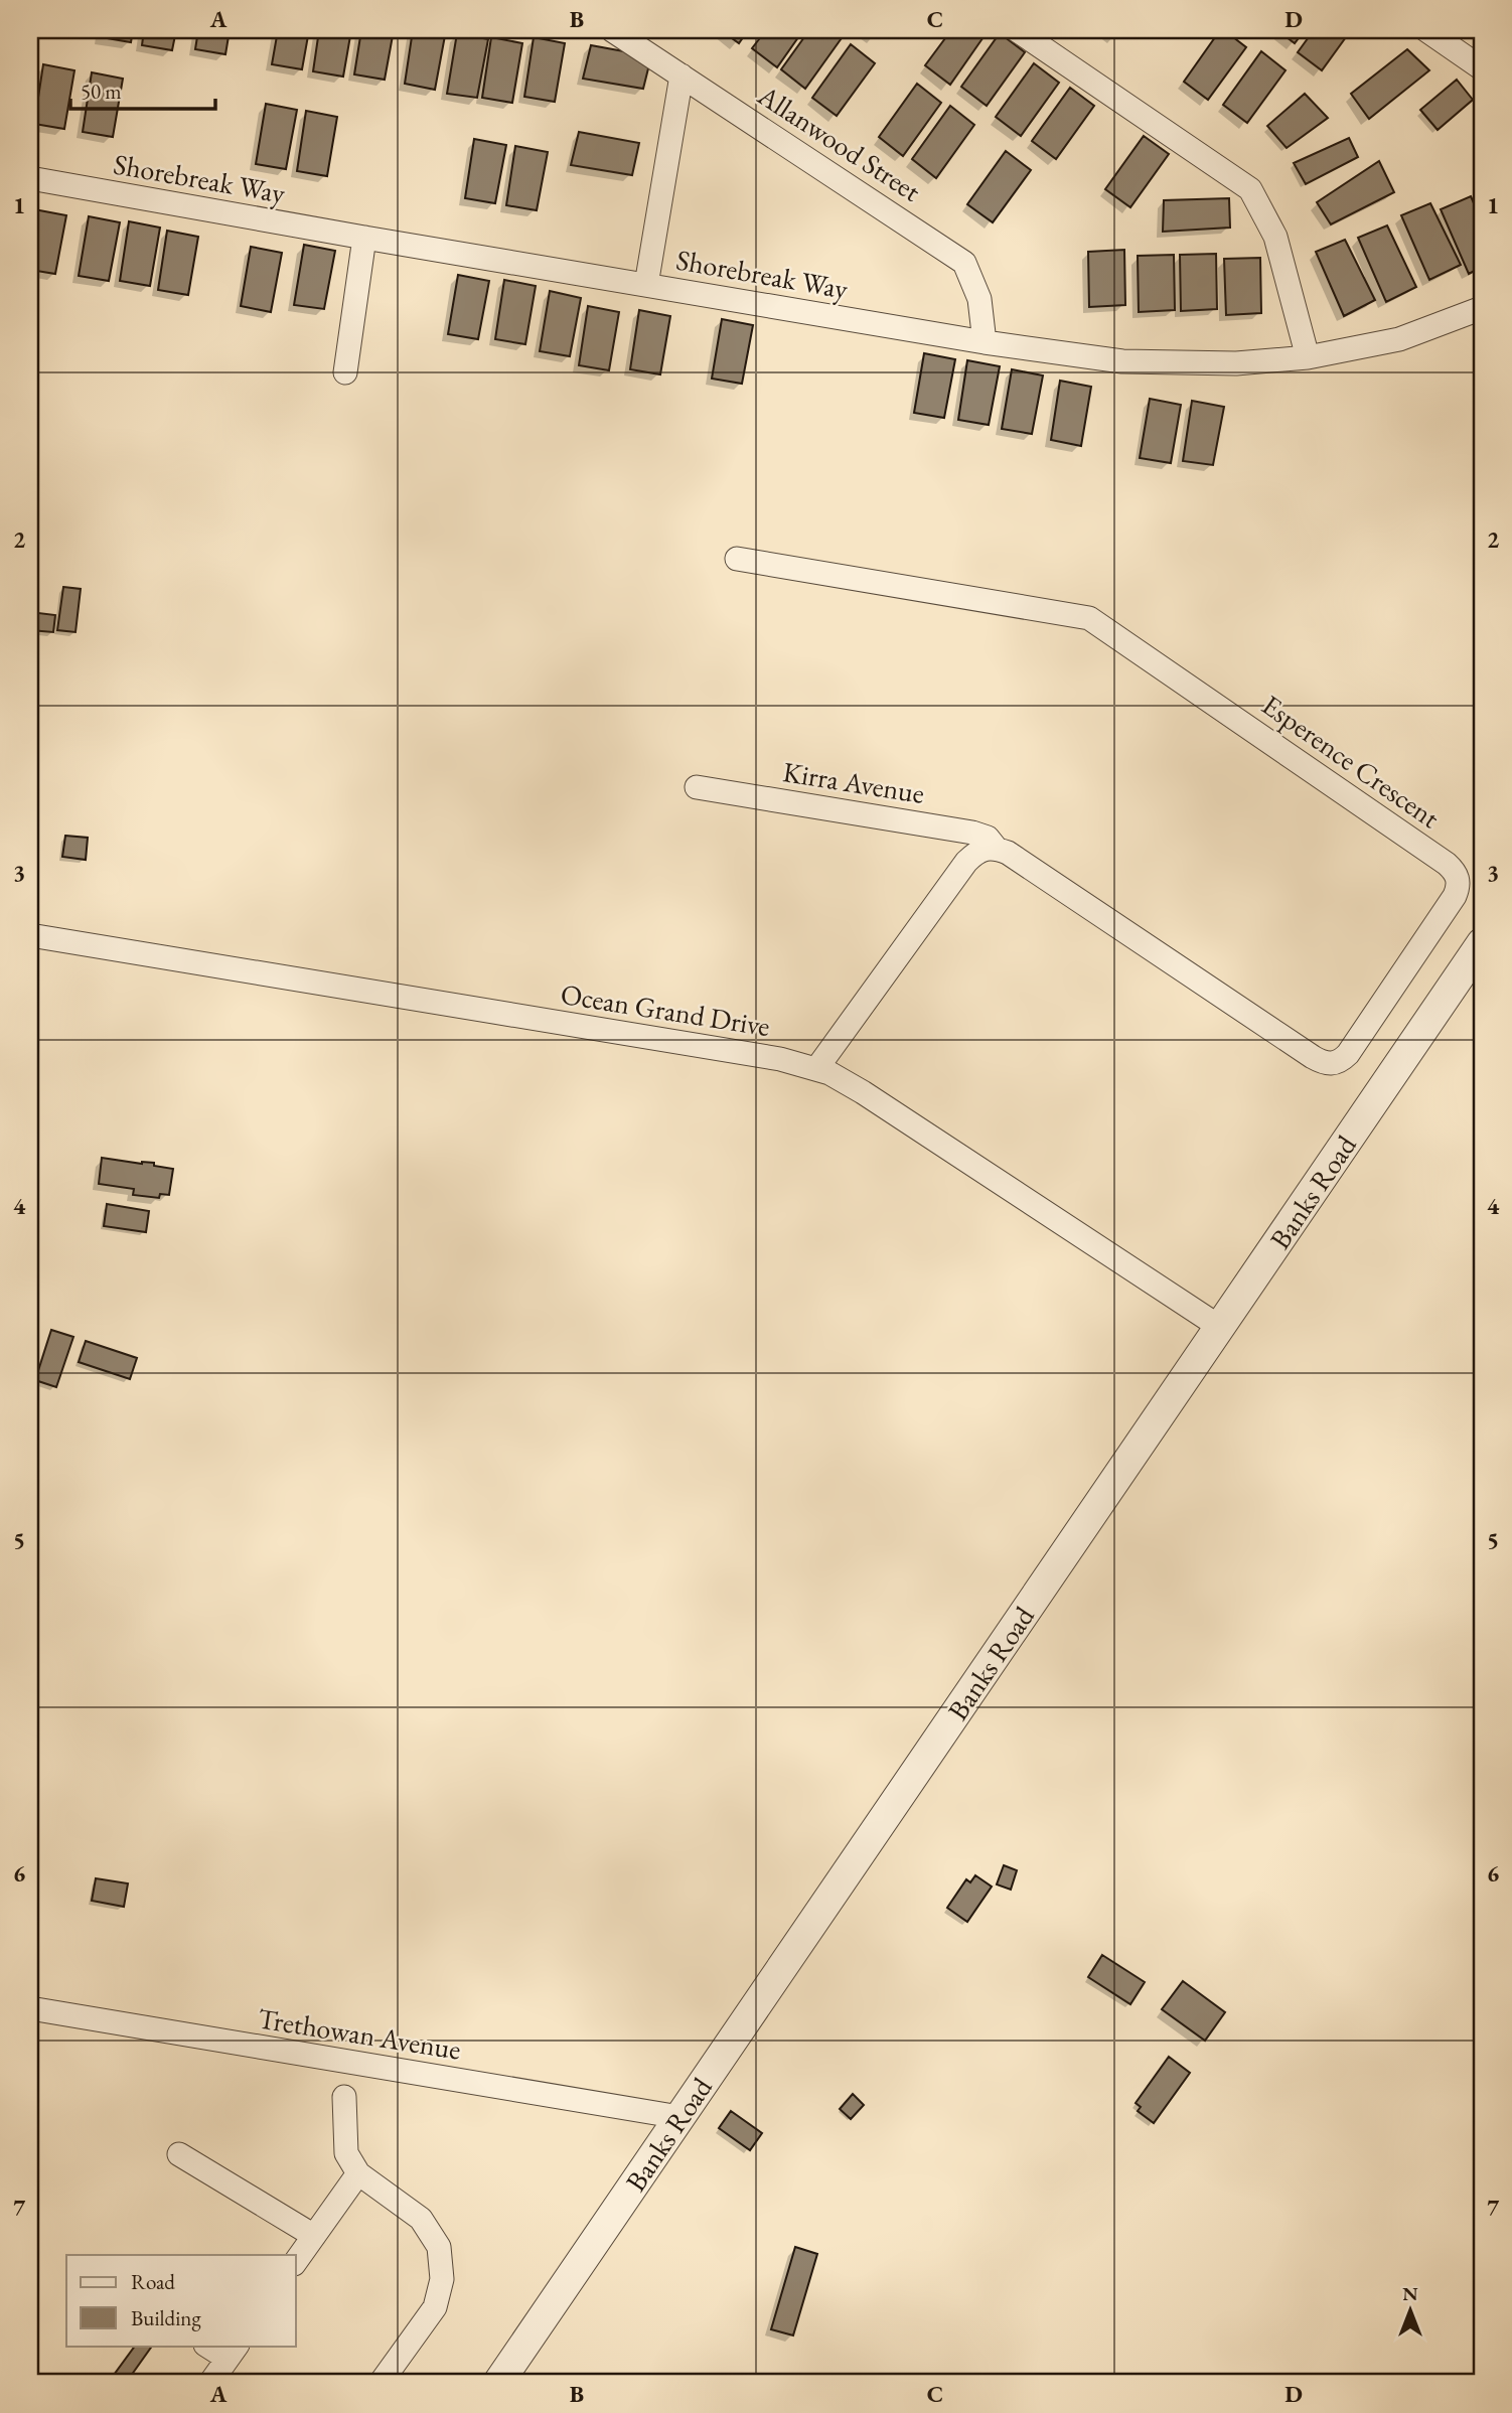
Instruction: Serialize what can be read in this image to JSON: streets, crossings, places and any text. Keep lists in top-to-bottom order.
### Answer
{
  "streets": {
    "street": [
      "Allanwood Street",
      "Shorebreak Way",
      "Esperence Crescent",
      "Kirra Avenue",
      "Ocean Grand Drive",
      "Banks Road",
      "Trethowan Avenue"
    ]
  },
  "crossings": [
    ["Allanwood Street", "Shorebreak Way"],
    ["Esperence Crescent", "Kirra Avenue"],
    ["Ocean Grand Drive", "Banks Road"],
    ["Banks Road", "Trethowan Avenue"]
  ],
  "legend": ["Road", "Building"],
  "scale_bar": "50 m",
  "north": "top",
  "grid": {
    "columns": [
      "A",
      "B",
      "C",
      "D"
    ],
    "rows": [
      "1",
      "2",
      "3",
      "4",
      "5",
      "6",
      "7"
    ]
  }
}
